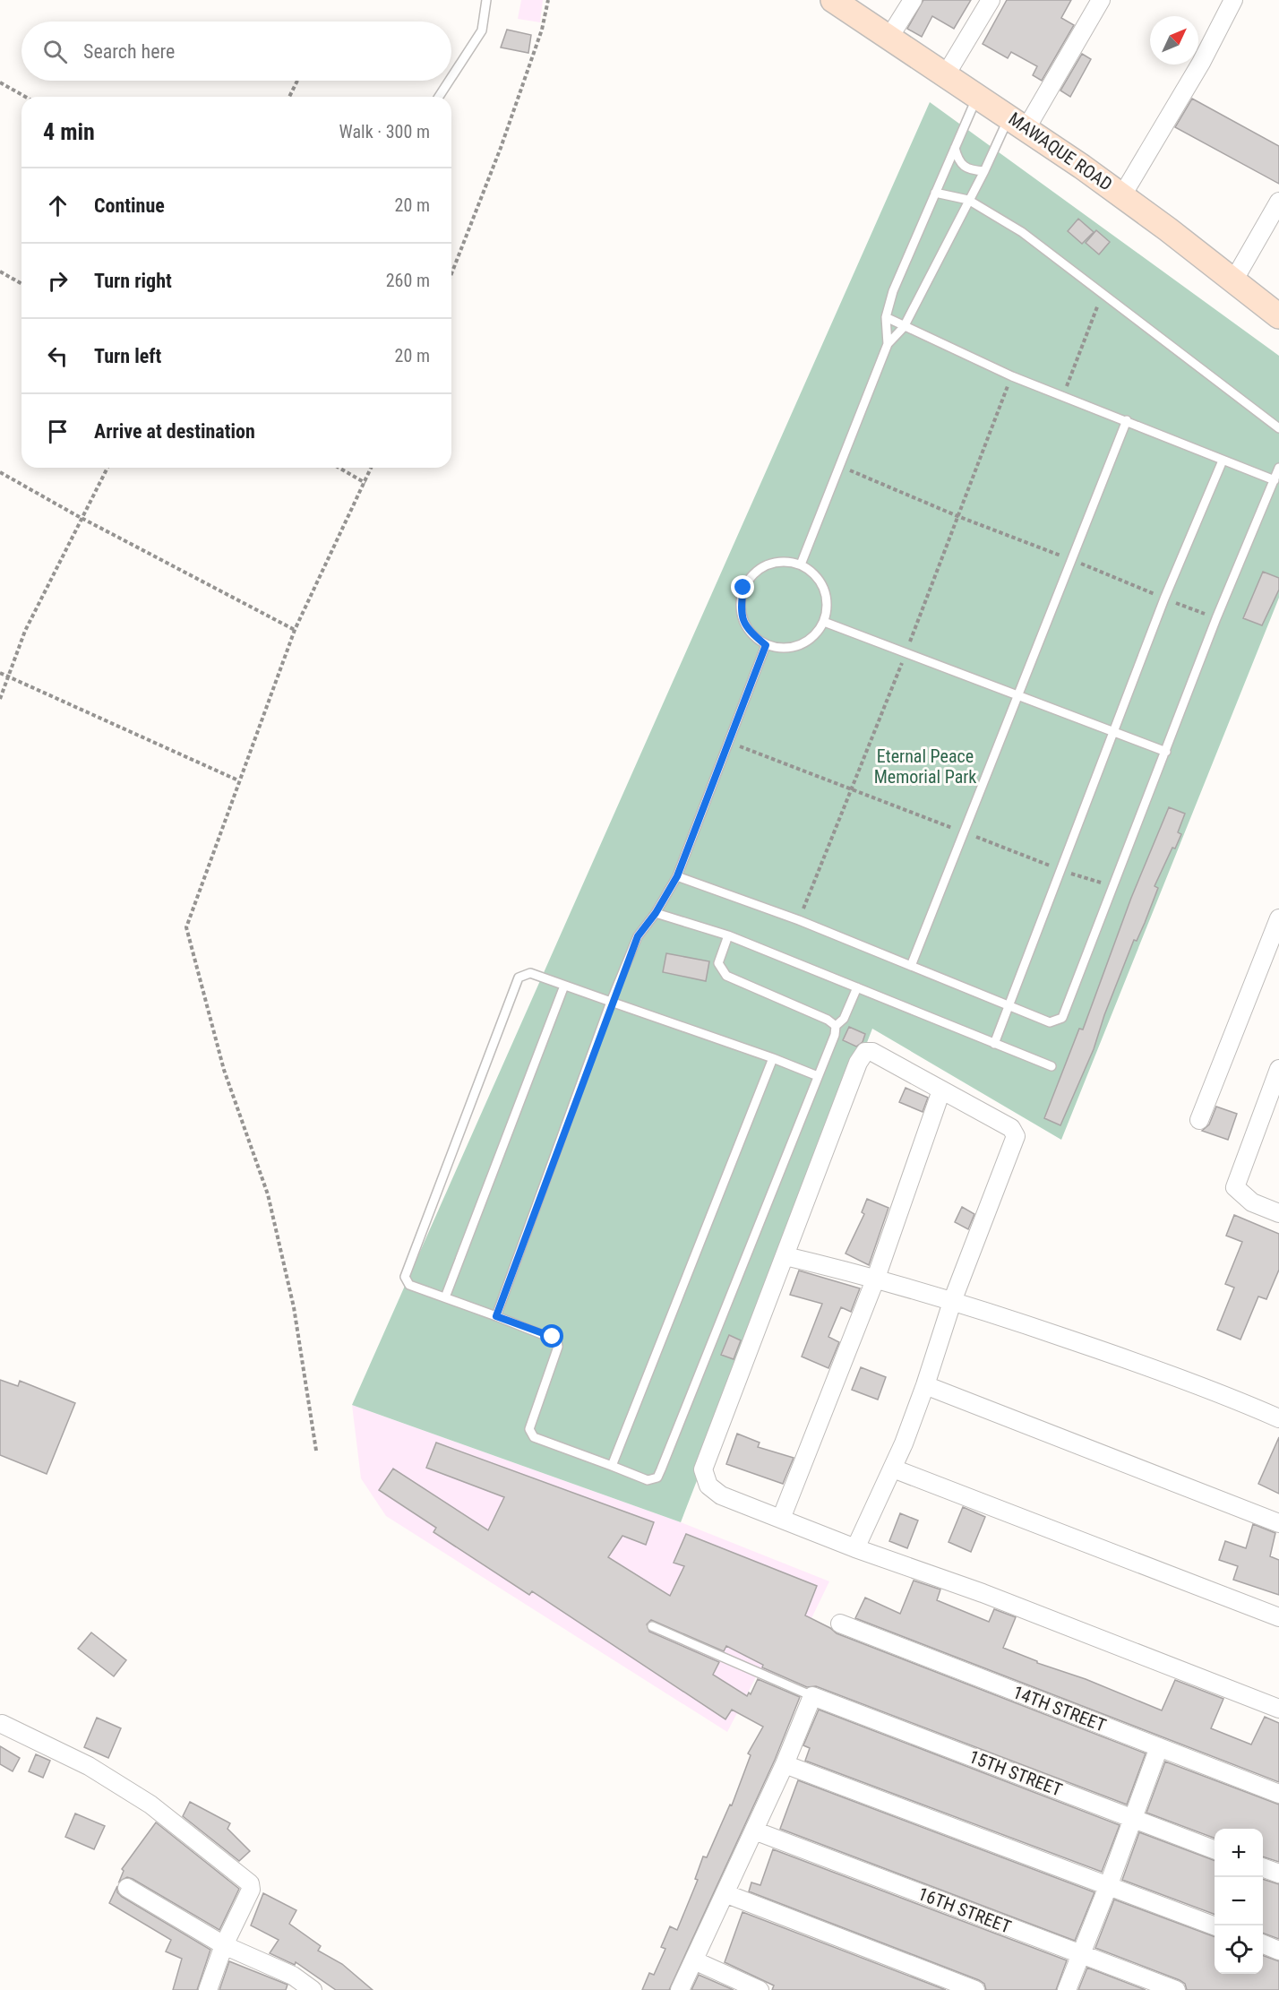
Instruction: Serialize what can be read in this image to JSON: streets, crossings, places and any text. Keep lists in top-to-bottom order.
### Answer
{
  "streets": {
    "main road": ["MAWAQUE ROAD"],
    "street": ["14TH STREET", "15TH STREET", "16TH STREET"]
  },
  "parks": ["Eternal Peace Memorial Park"],
  "north": "top right",
  "page": {
    "search": "Search here",
    "heading": ["4 min", "Walk · 300 m"],
    "list": [
      ["Continue", "20 m"],
      ["Turn right", "260 m"],
      ["Turn left", "20 m"],
      "Arrive at destination"
    ],
    "map_buttons": ["+", "−"]
  }
}
